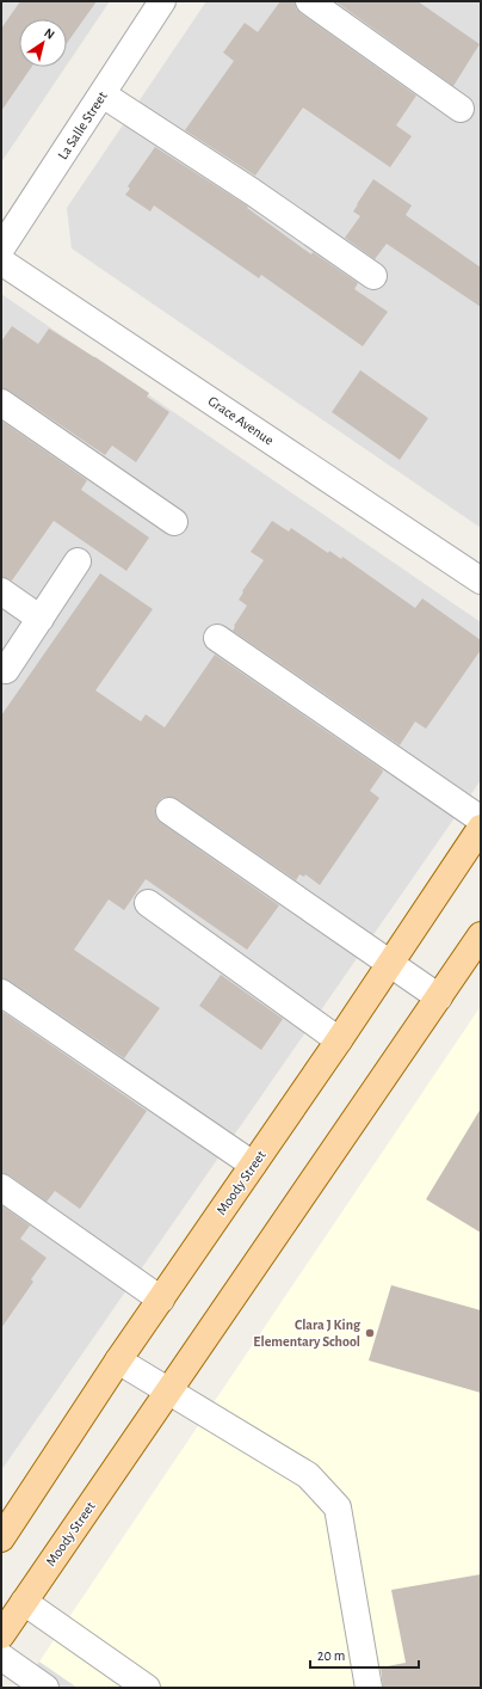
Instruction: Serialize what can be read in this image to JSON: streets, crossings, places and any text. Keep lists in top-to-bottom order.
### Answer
{
  "streets": {
    "main road": ["Moody Street"],
    "street": ["La Salle Street", "Grace Avenue"]
  },
  "places": ["Clara J King Elementary School"],
  "scale_bar": "20 m",
  "north": "top right"
}
